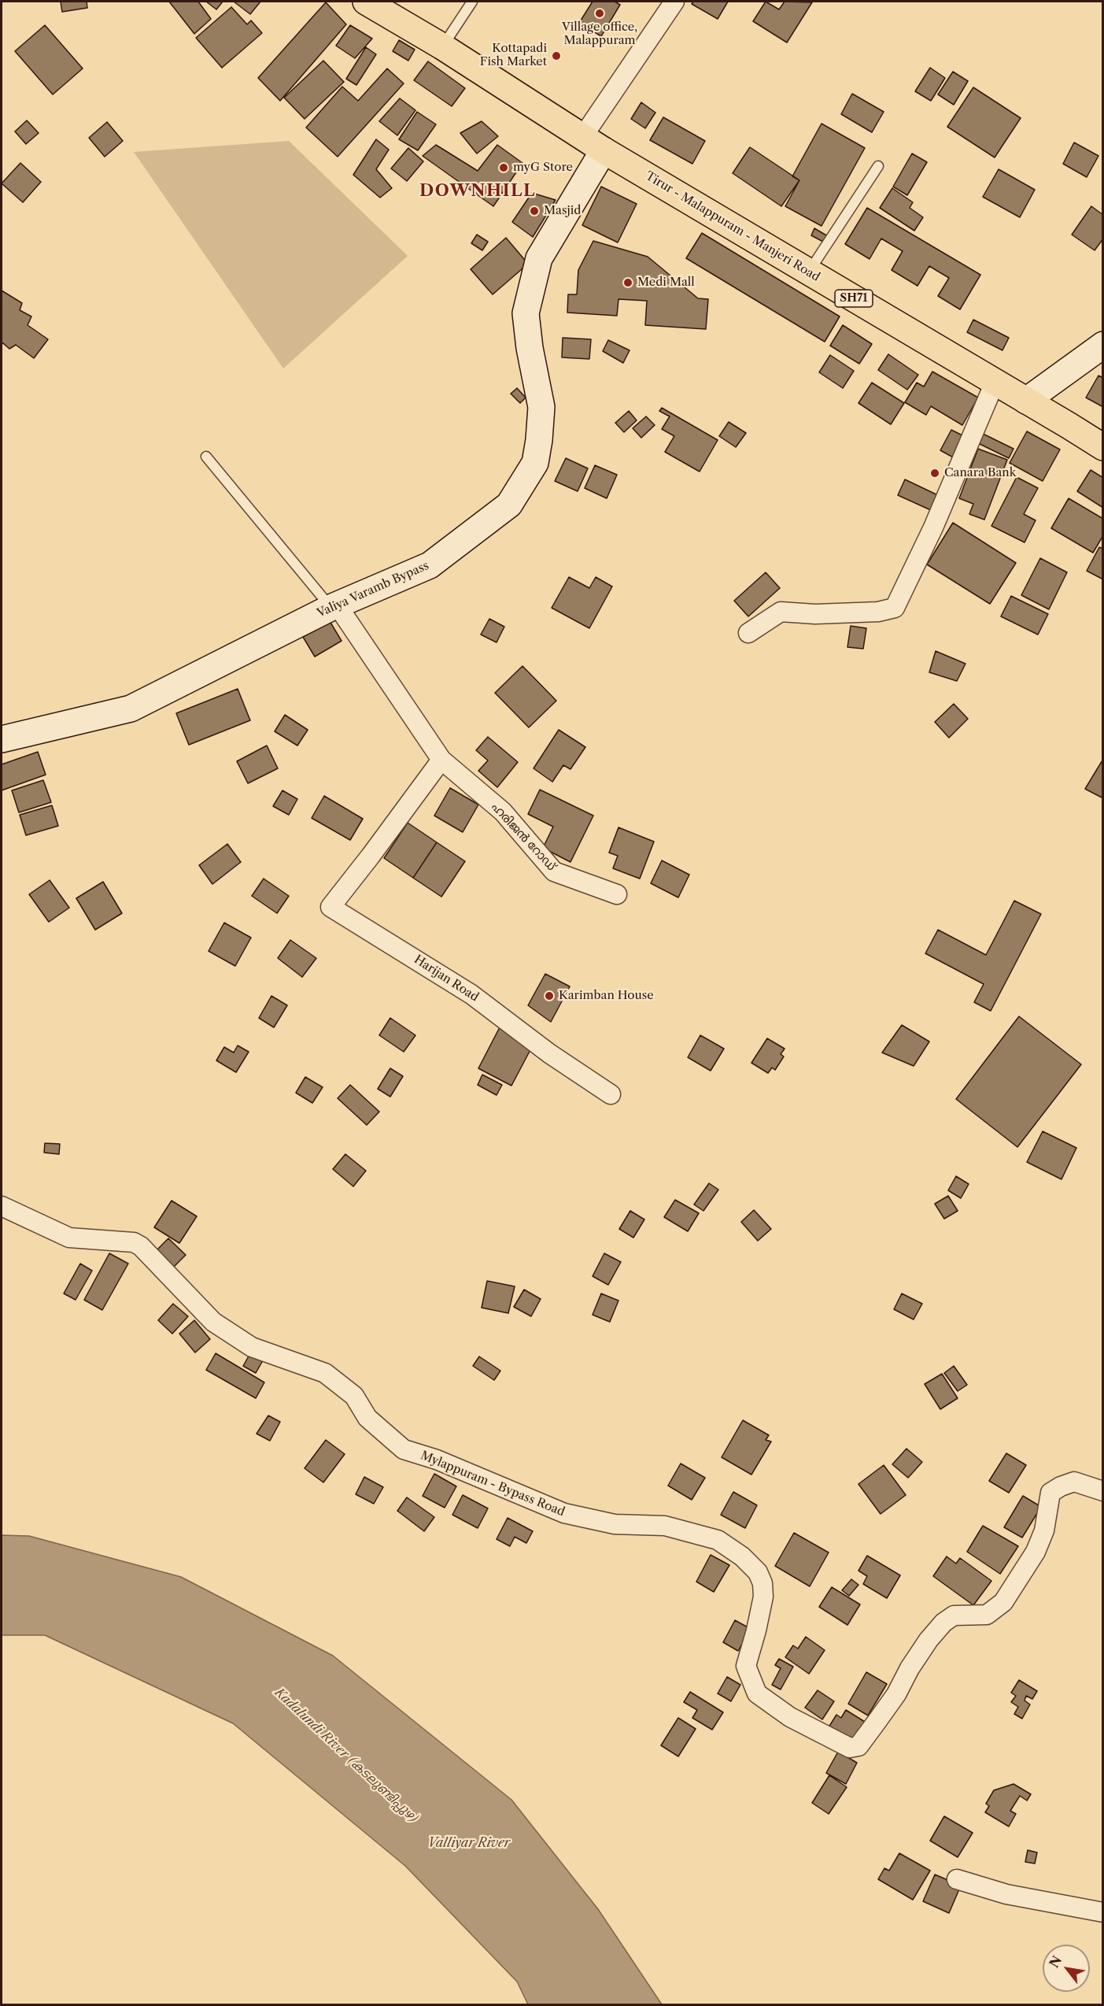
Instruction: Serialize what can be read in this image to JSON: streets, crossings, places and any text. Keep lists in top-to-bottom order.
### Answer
{
  "streets": {
    "main road": ["Tirur - Malappuram - Manjeri Road", "SH71"],
    "street": [
      "Valiya Varamb Bypass",
      "ഹരിജൻ റോഡ്",
      "Harijan Road",
      "Mylappuram - Bypass Road"
    ]
  },
  "crossings": [
    ["Tirur - Malappuram - Manjeri Road", "Valiya Varamb Bypass"],
    ["Valiya Varamb Bypass", "ഹരിജൻ റോഡ്"],
    ["ഹരിജൻ റോഡ്", "Harijan Road"]
  ],
  "districts": ["DOWNHILL"],
  "water": ["Kadalundi River (കടലുണ്ടിപ്പുഴ)", "Valliyar River"],
  "places": [
    "Village office, Malappuram",
    "Kottapadi Fish Market",
    "myG Store",
    "Masjid",
    "Medi Mall",
    "Canara Bank",
    "Karimban House"
  ],
  "north": "top left"
}
